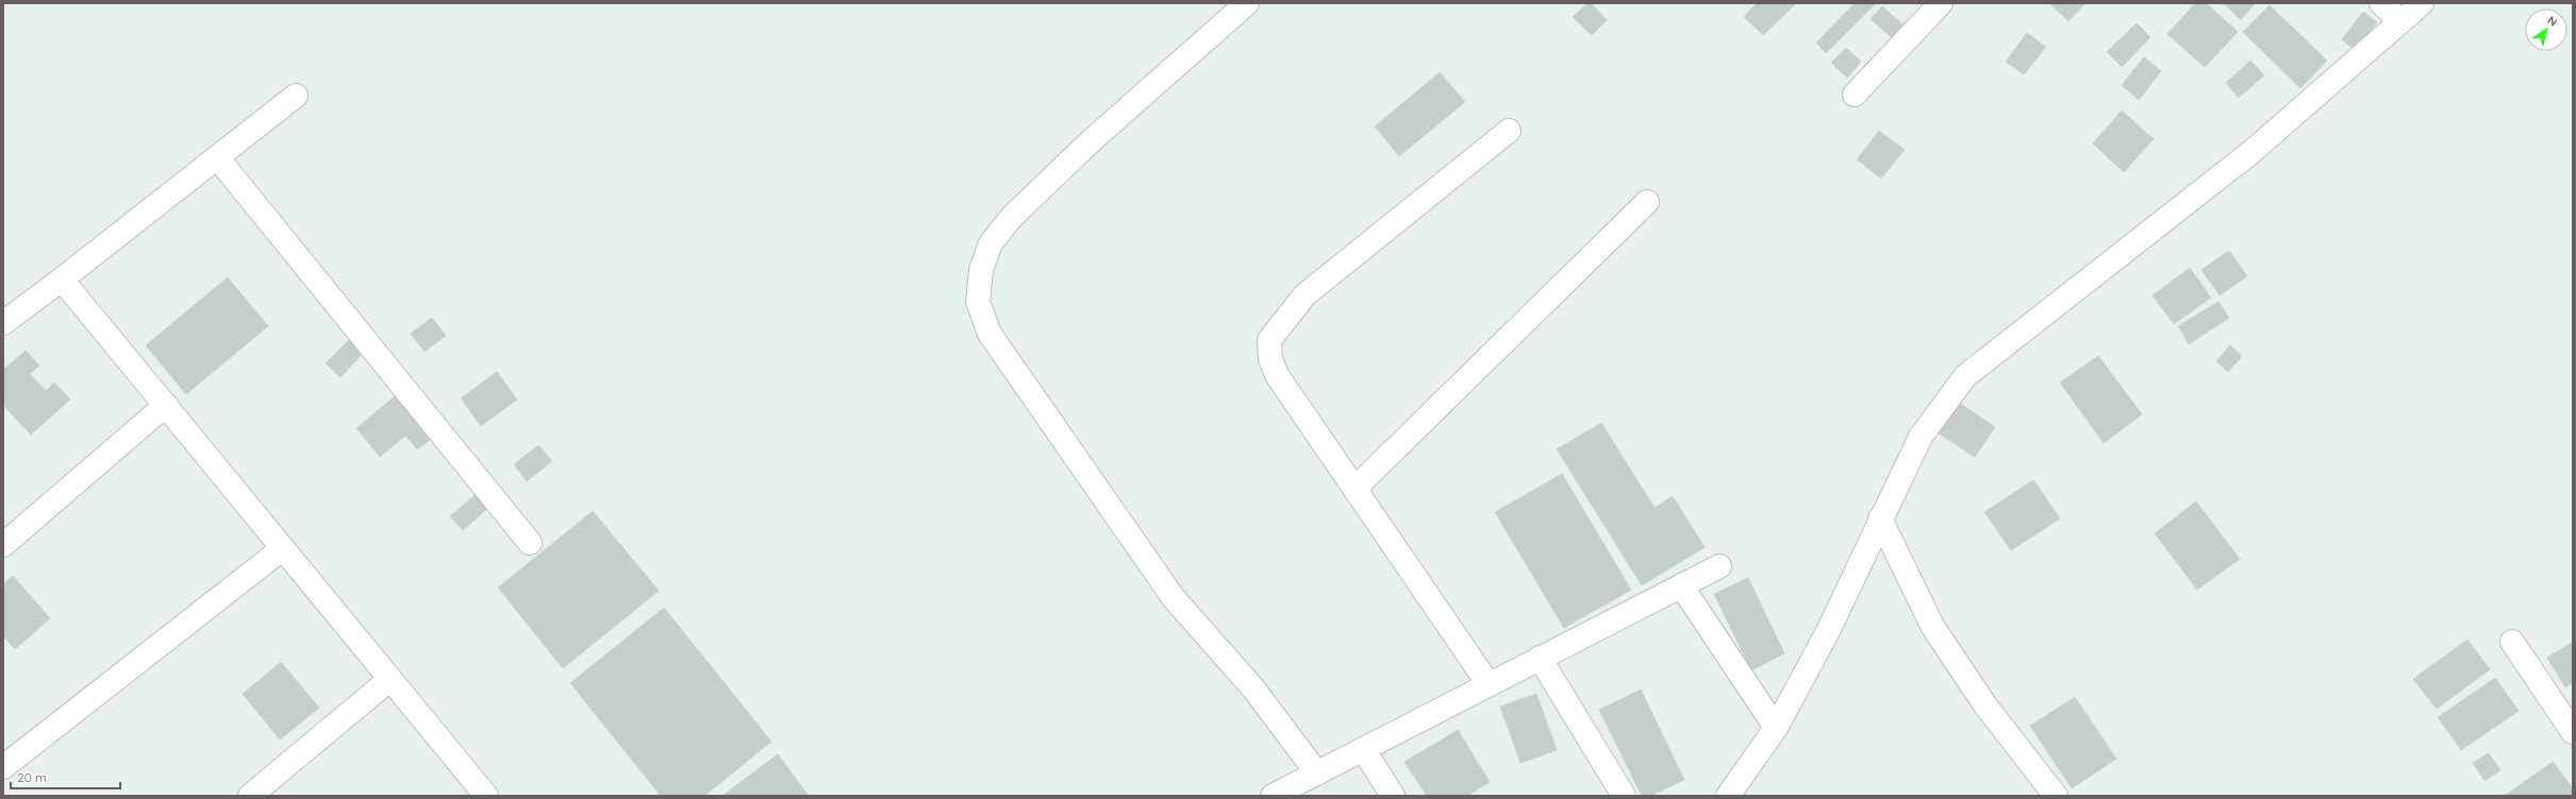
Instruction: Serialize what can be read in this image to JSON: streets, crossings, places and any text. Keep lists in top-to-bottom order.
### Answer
{
  "scale_bar": "20 m",
  "north": "top right"
}
